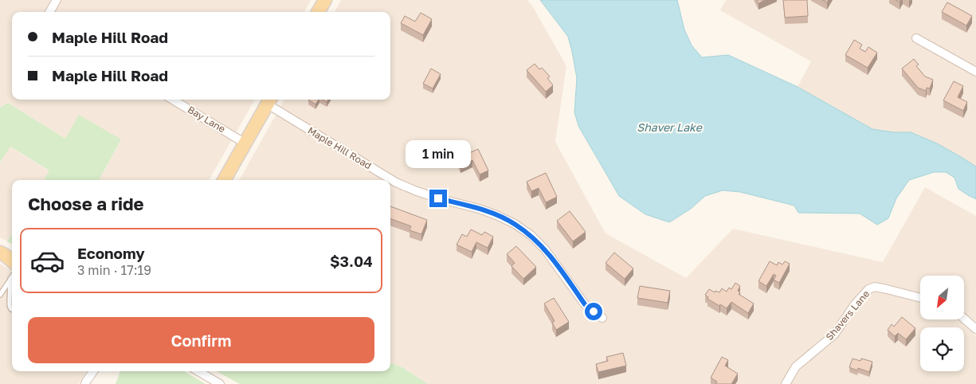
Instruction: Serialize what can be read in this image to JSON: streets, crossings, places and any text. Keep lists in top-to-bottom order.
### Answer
{
  "streets": {
    "street": ["Bay Lane", "Maple Hill Road", "Shavers Lane"]
  },
  "water": ["Shaver Lake"],
  "north": "bottom left",
  "page": {
    "banner": ["Maple Hill Road", "Maple Hill Road"],
    "bubble": "1 min",
    "heading": "Choose a ride",
    "list": [
      {
        "name": "Economy",
        "note": "3 min · 17:19",
        "value": "$3.04"
      }
    ],
    "buttons": "Confirm"
  }
}
